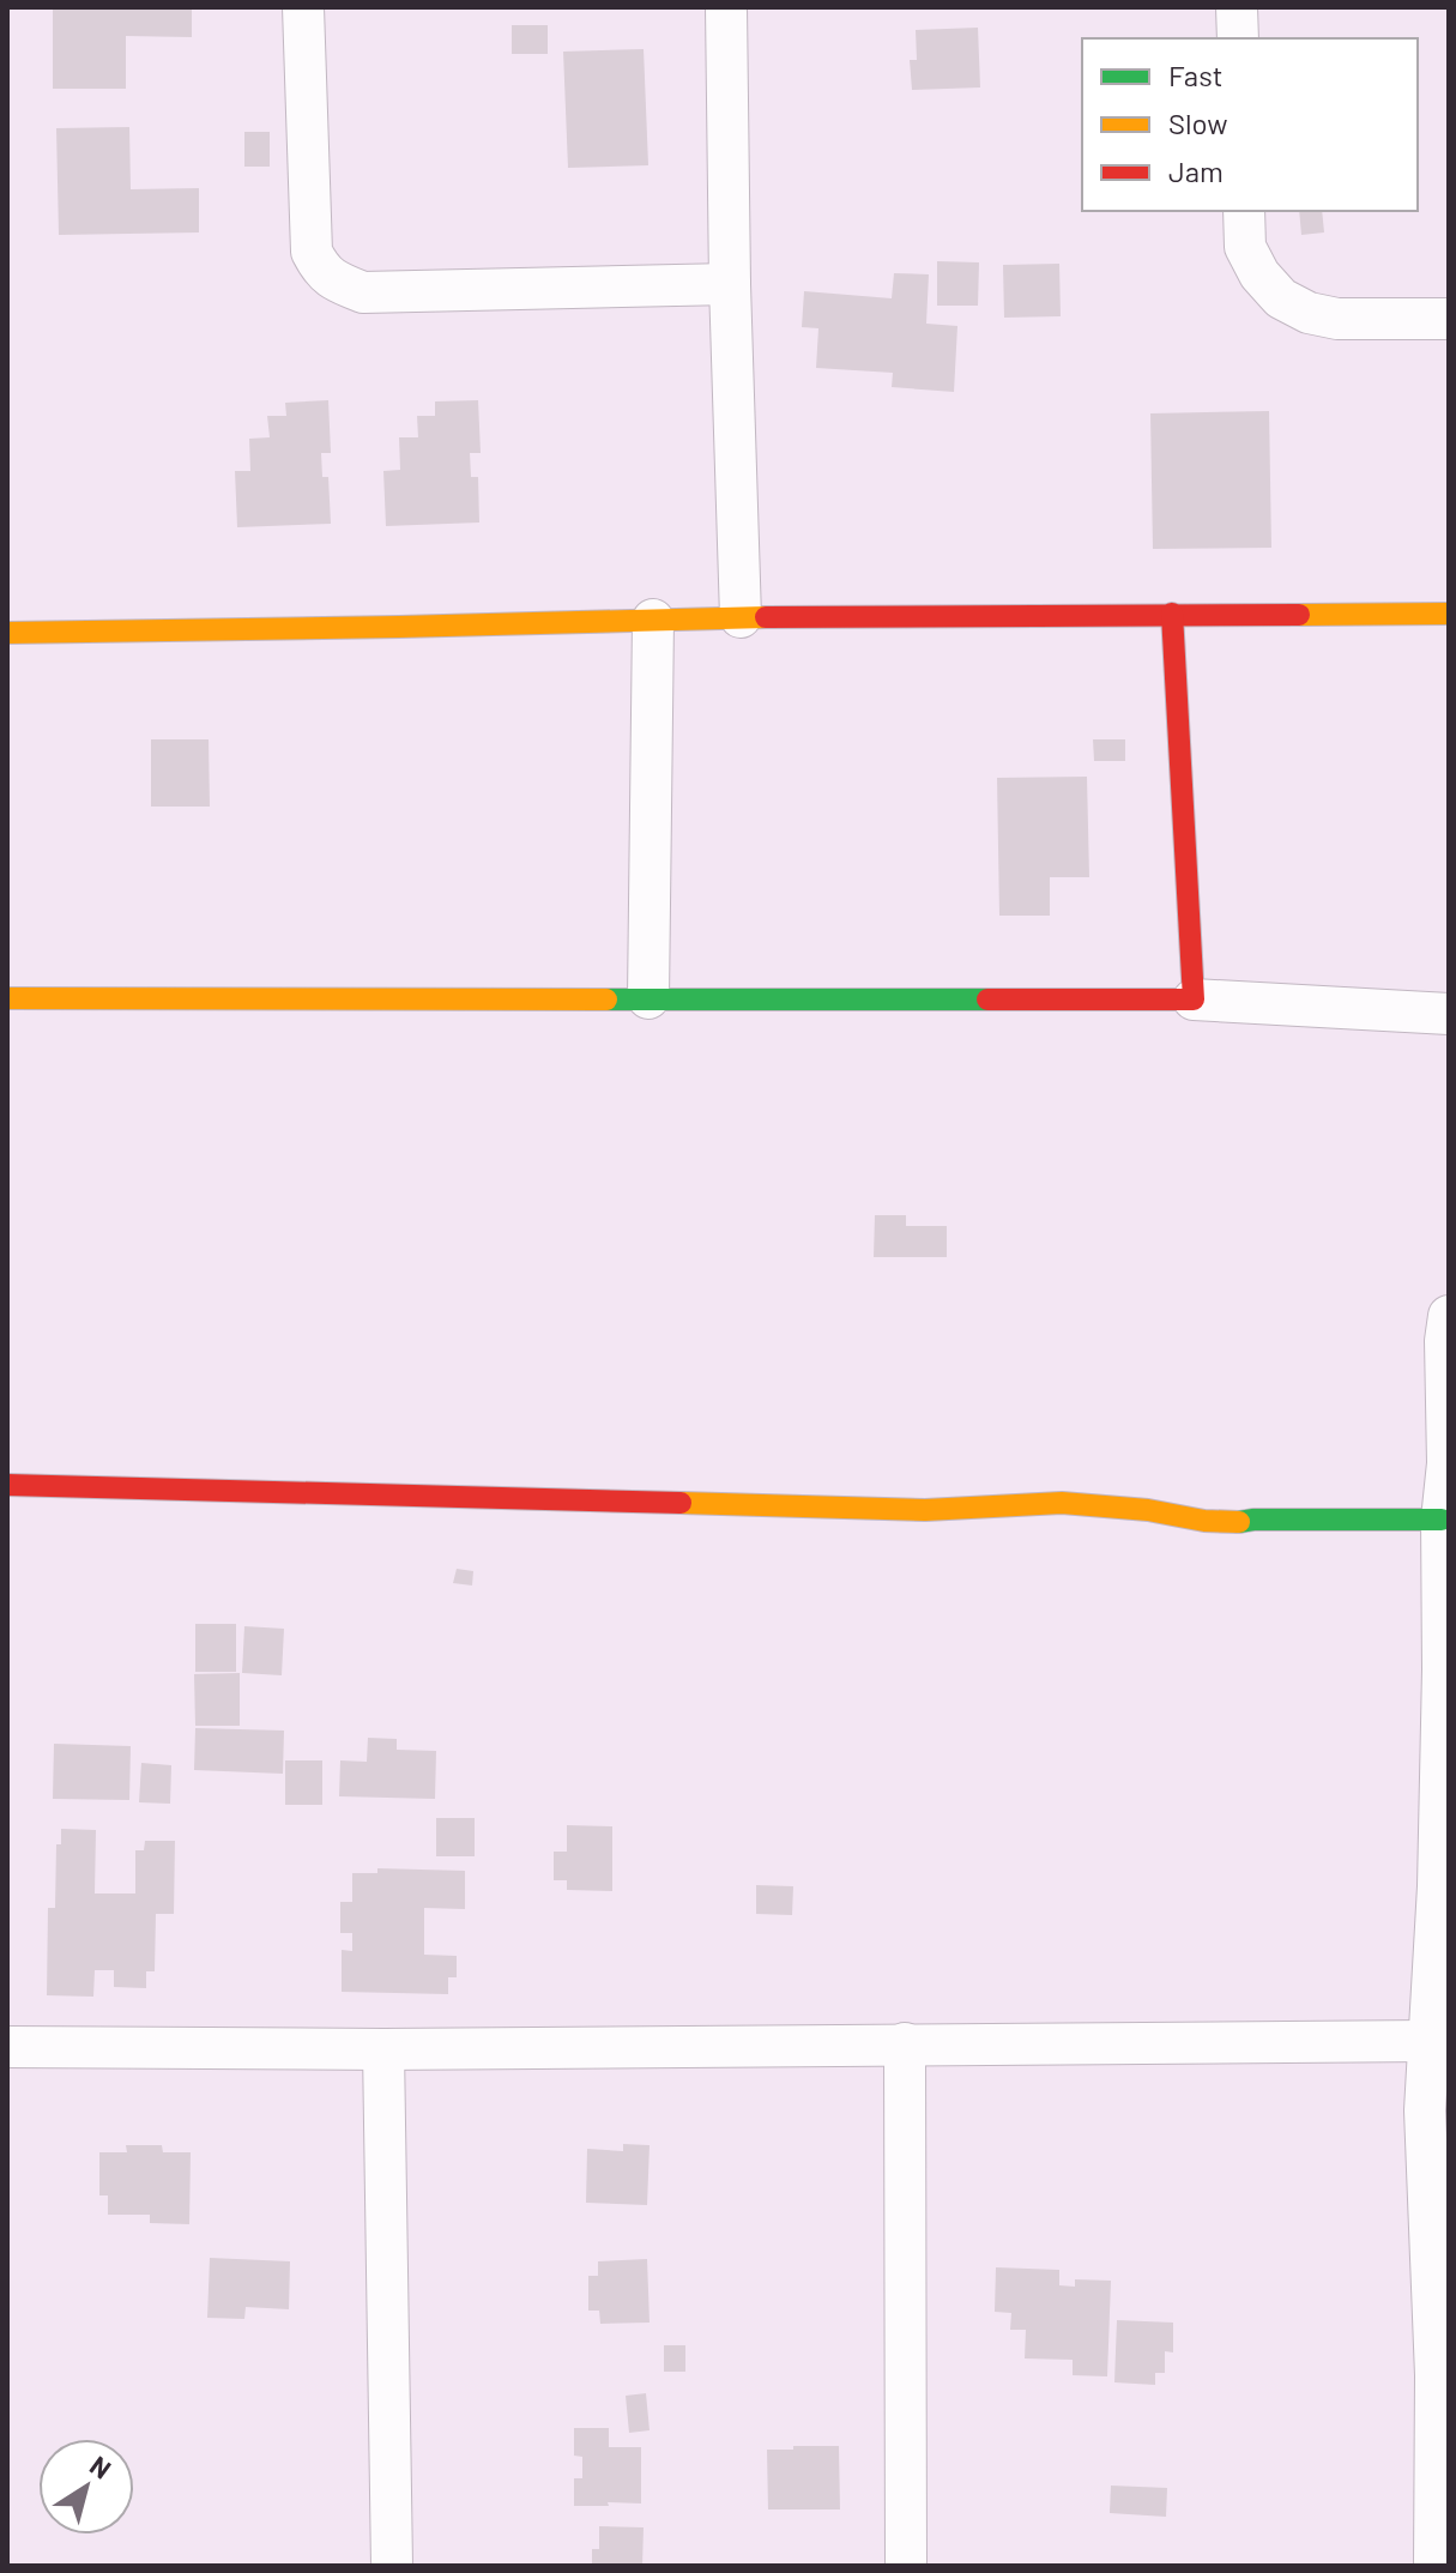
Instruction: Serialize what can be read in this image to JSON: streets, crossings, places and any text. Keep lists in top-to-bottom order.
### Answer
{
  "legend": ["Fast", "Slow", "Jam"],
  "north": "top right"
}
